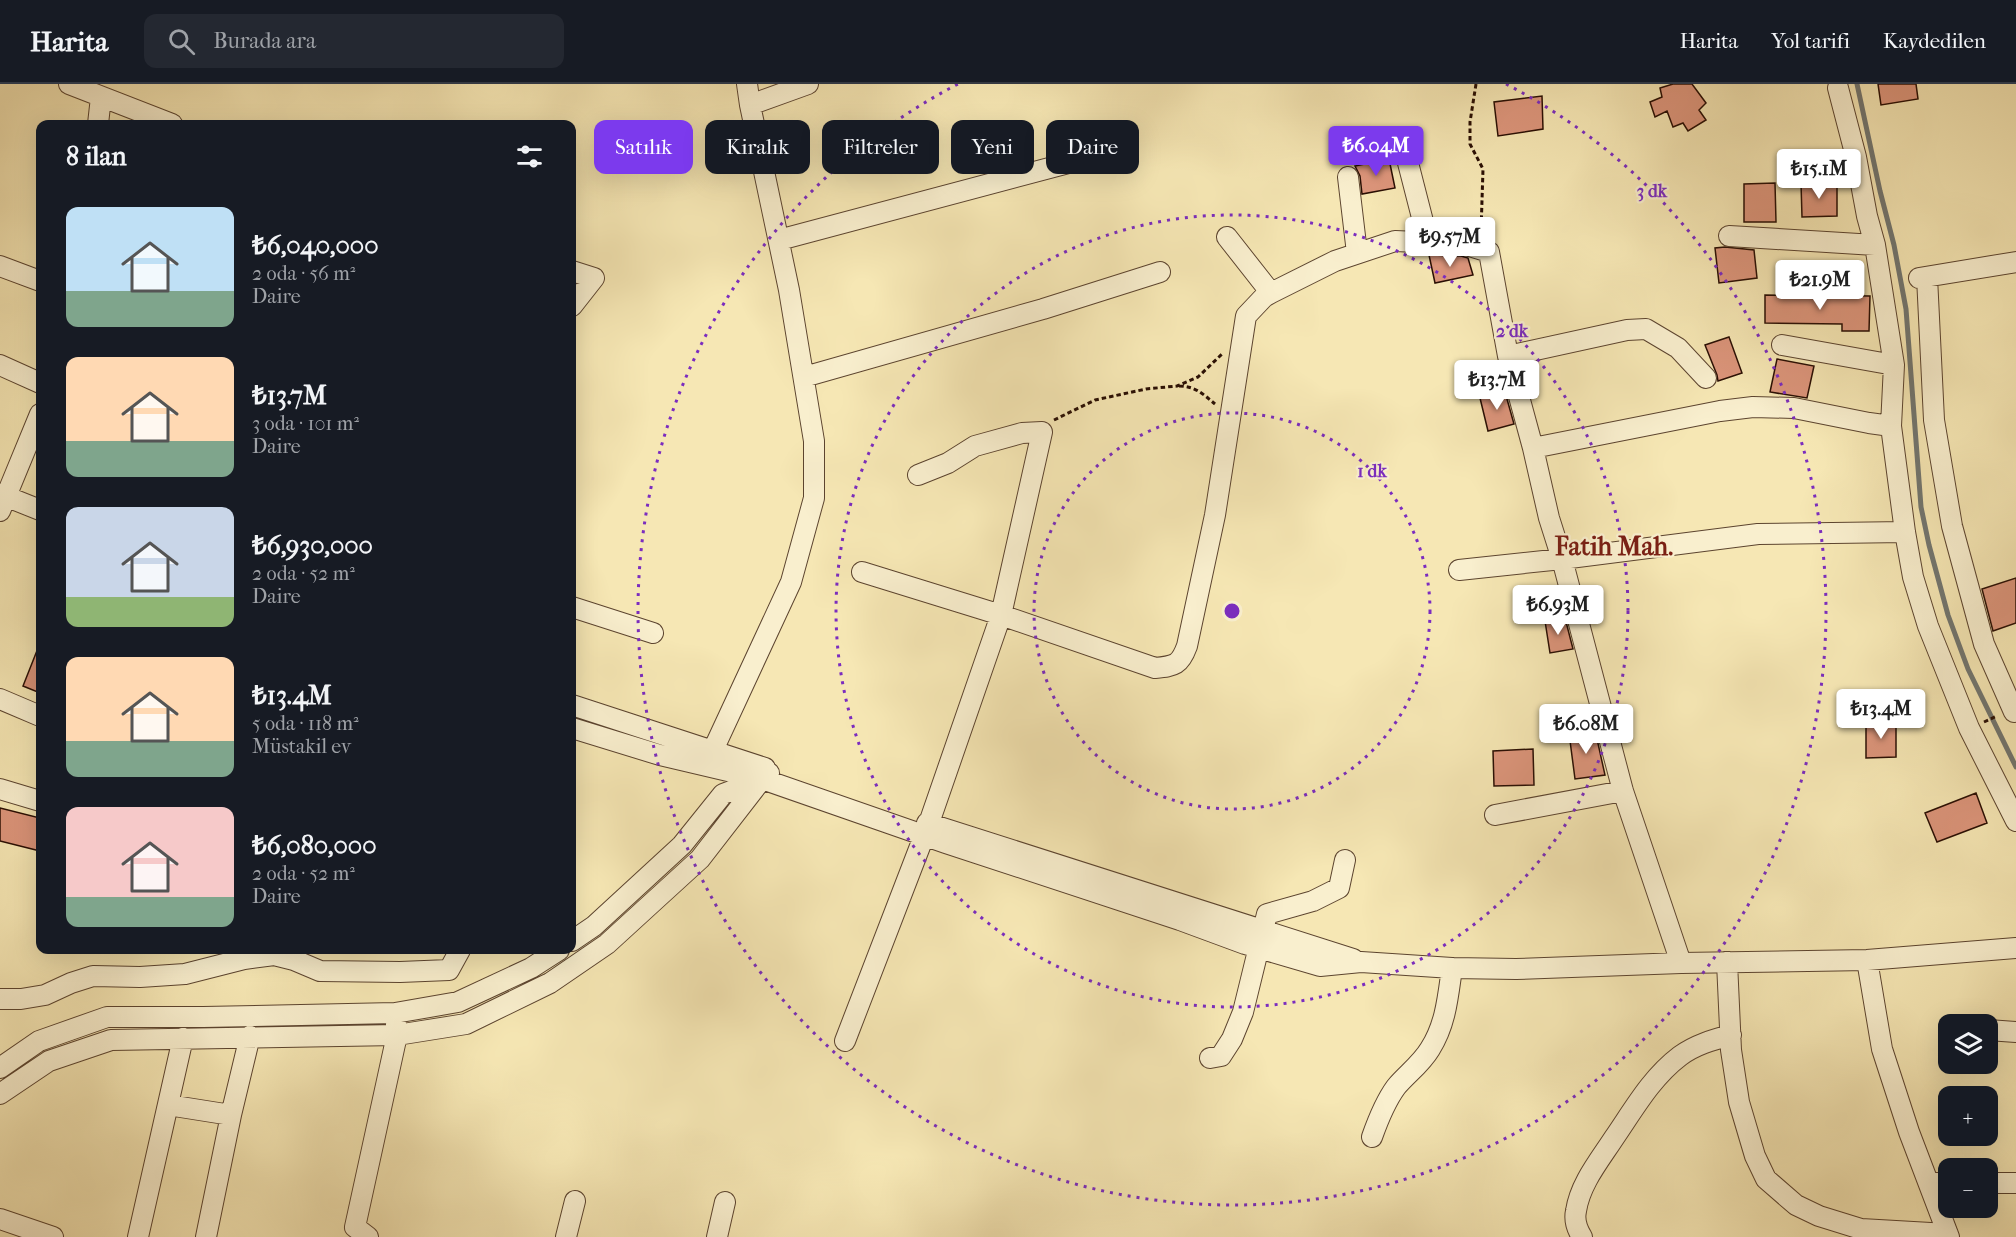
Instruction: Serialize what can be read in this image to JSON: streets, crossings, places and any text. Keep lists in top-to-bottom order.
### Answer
{
  "districts": ["Fatih Mah."],
  "page": {
    "header": "Harita",
    "search": "Burada ara",
    "nav": ["Harita", "Yol tarifi", "Kaydedilen"],
    "chip": [
      "Satılık",
      "Kiralık",
      "Filtreler",
      "Yeni",
      "Daire"
    ],
    "heading": "8 ilan",
    "price": [
      "₺6.04M",
      "₺15.1M",
      "₺9.57M",
      "₺21.9M",
      "₺13.7M",
      "₺6.93M",
      "₺13.4M",
      "₺6.08M"
    ],
    "list": [
      {
        "name": "₺6,040,000",
        "note": "2 oda · 56 m² · Daire"
      },
      {
        "name": "₺13.7M",
        "note": "3 oda · 101 m² · Daire"
      },
      {
        "name": "₺6,930,000",
        "note": "2 oda · 52 m² · Daire"
      },
      {
        "name": "₺13.4M",
        "note": "5 oda · 118 m² · Müstakil ev"
      },
      {
        "name": "₺6,080,000",
        "note": "2 oda · 52 m² · Daire"
      }
    ],
    "map_buttons": ["+", "−"]
  },
  "rings": ["3 dk", "2 dk", "1 dk"]
}
